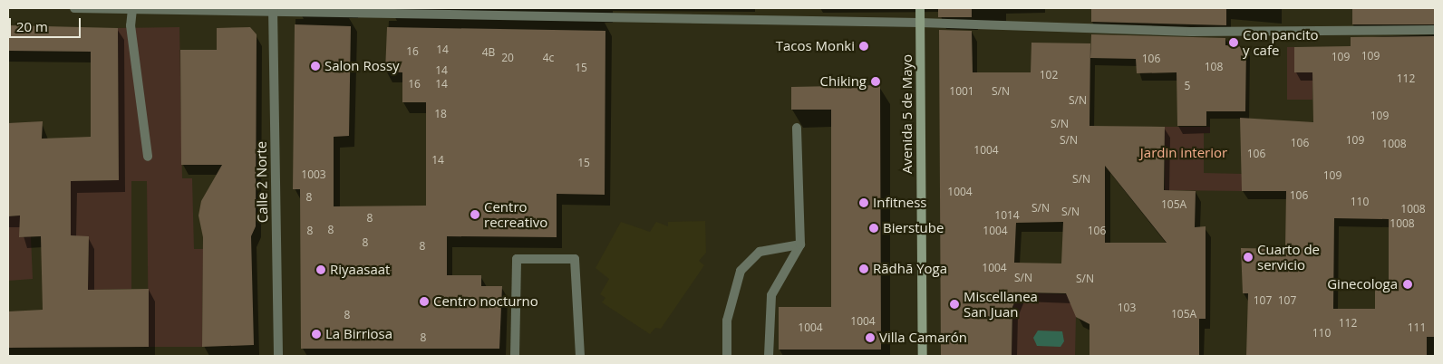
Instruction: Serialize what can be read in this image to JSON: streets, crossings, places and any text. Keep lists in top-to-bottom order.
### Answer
{
  "streets": {
    "main road": ["Avenida 5 de Mayo"],
    "street": ["Calle 2 Norte"]
  },
  "parks": ["Jardin interior"],
  "places": [
    "Con pancito y cafe",
    "Tacos Monki",
    "Salon Rossy",
    "Chiking",
    "Infitness",
    "Centro recreativo",
    "Bierstube",
    "Cuarto de servicio",
    "Rādhā Yoga",
    "Riyaasaat",
    "Ginecologa",
    "Centro nocturno",
    "Miscellanea San Juan",
    "La Birriosa",
    "Villa Camarón"
  ],
  "house_numbers": [
    "14",
    "16",
    "4B",
    "109",
    "109",
    "20",
    "4c",
    "106",
    "108",
    "15",
    "14",
    "102",
    "112",
    "16",
    "14",
    "5",
    "1001",
    "S/N",
    "S/N",
    "18",
    "109",
    "S/N",
    "S/N",
    "109",
    "106",
    "1008",
    "1004",
    "106",
    "14",
    "15",
    "1003",
    "109",
    "S/N",
    "1004",
    "106",
    "8",
    "110",
    "105A",
    "S/N",
    "1008",
    "S/N",
    "1014",
    "8",
    "1008",
    "8",
    "8",
    "1004",
    "106",
    "8",
    "8",
    "1004",
    "S/N",
    "S/N",
    "107",
    "107",
    "103",
    "105A",
    "8",
    "1004",
    "112",
    "1004",
    "111",
    "110",
    "8"
  ],
  "scale_bar": "20 m"
}
